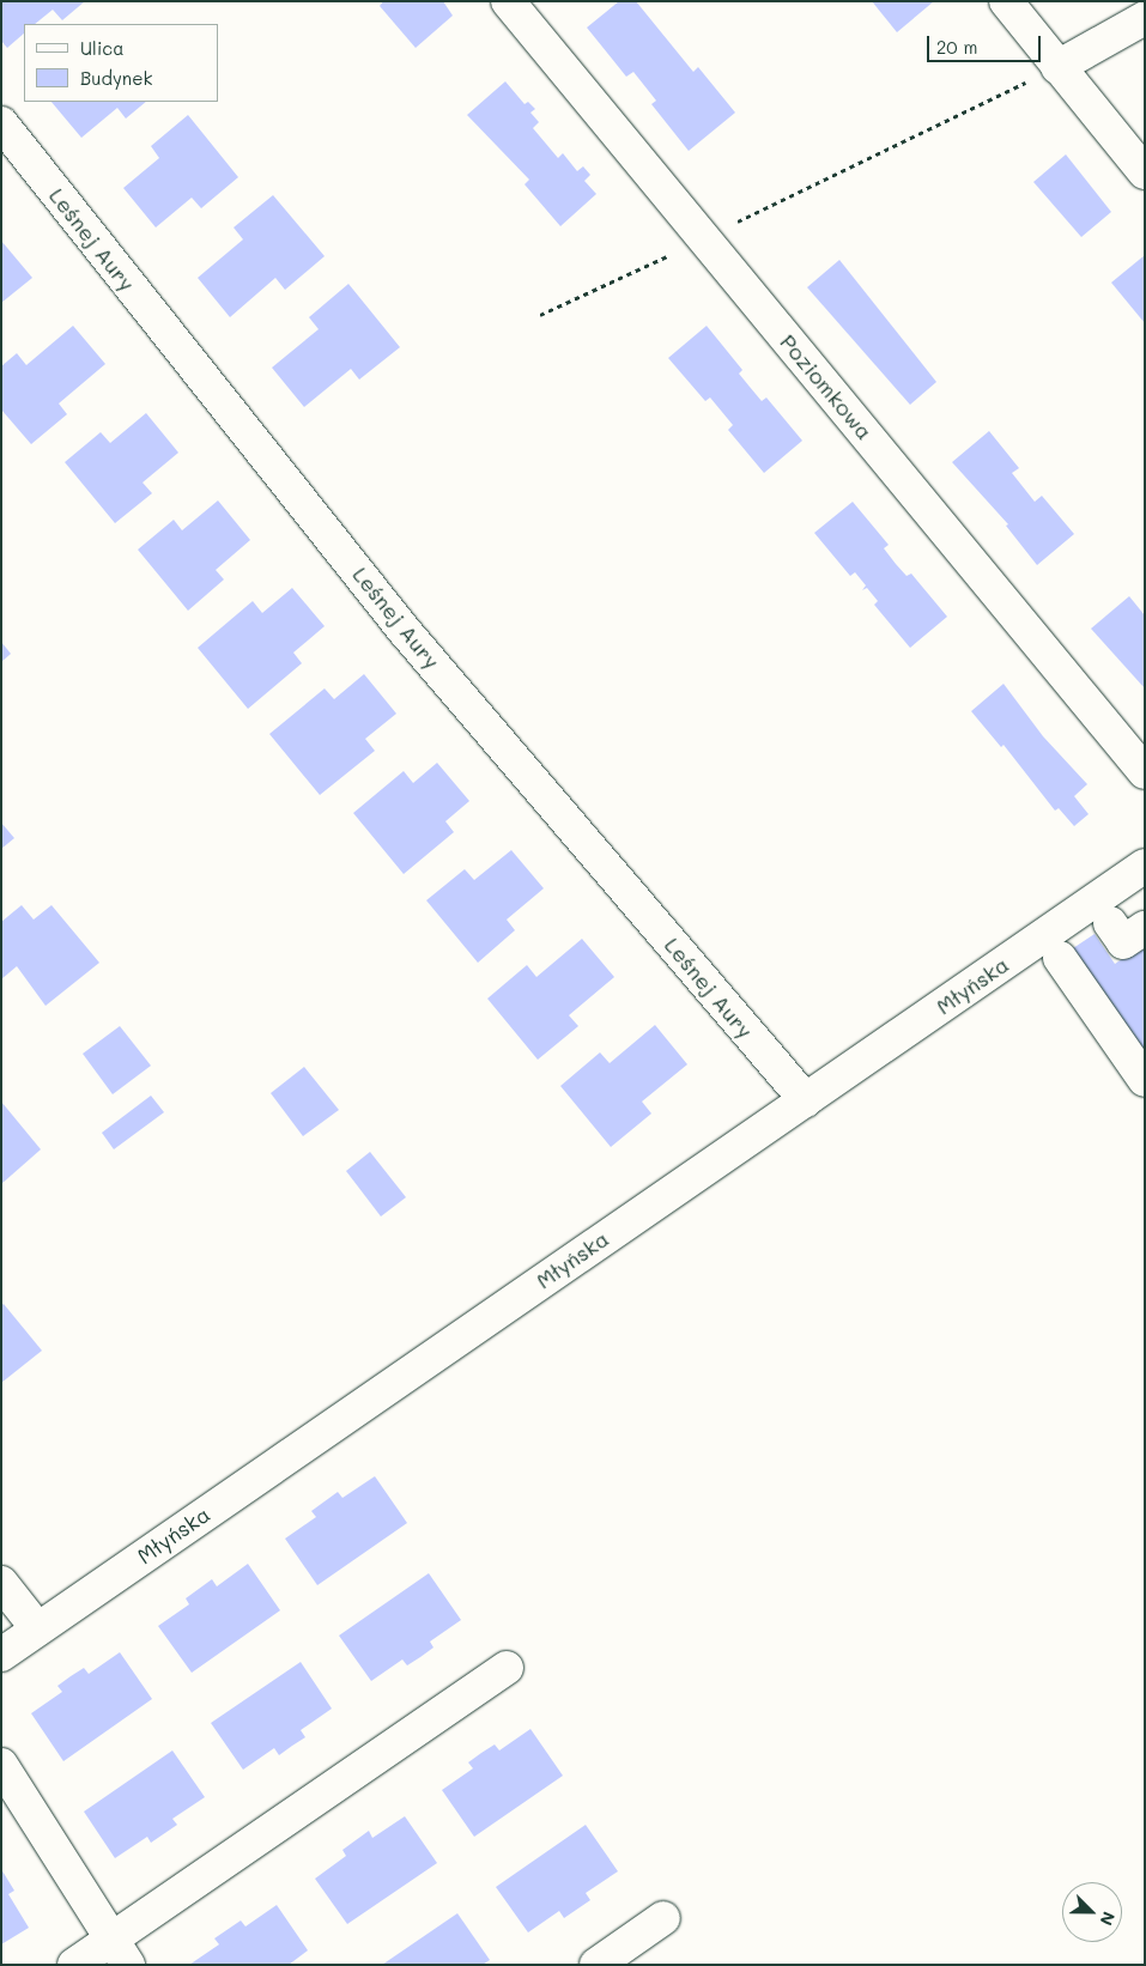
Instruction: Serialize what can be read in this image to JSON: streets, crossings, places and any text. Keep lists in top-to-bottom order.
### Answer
{
  "streets": {
    "street": ["Leśnej Aury", "Poziomkowa", "Młyńska"]
  },
  "crossings": [
    ["Leśnej Aury", "Młyńska"]
  ],
  "legend": ["Ulica", "Budynek"],
  "scale_bar": "20 m",
  "north": "bottom right"
}
